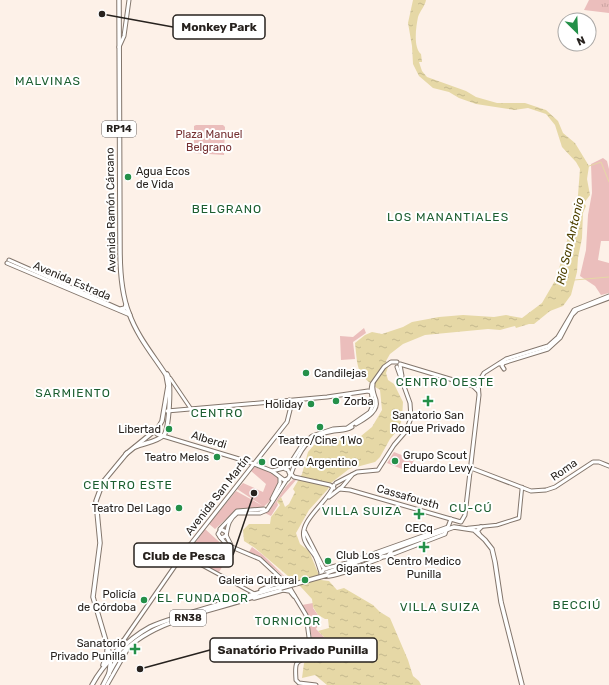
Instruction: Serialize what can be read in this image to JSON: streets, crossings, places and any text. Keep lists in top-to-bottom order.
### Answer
{
  "streets": {
    "main road": [
      "RP14",
      "Avenida Ramón Cárcano",
      "Avenida Estrada",
      "Alberdi",
      "Roma",
      "Avenida San Martín",
      "Cassafousth",
      "RN38"
    ]
  },
  "crossings": [
    ["RP14", "Avenida Ramón Cárcano"],
    ["RP14", "Alberdi"],
    ["Avenida Ramón Cárcano", "Avenida Estrada"],
    ["Alberdi", "Avenida San Martín"],
    ["Avenida San Martín", "RN38"]
  ],
  "districts": [
    "MALVINAS",
    "BELGRANO",
    "LOS MANANTIALES",
    "CENTRO OESTE",
    "SARMIENTO",
    "CENTRO",
    "CENTRO ESTE",
    "CU-CÚ",
    "VILLA SUIZA",
    "EL FUNDADOR",
    "BECCIÚ",
    "VILLA SUIZA",
    "TORNICOR"
  ],
  "water": ["Río San Antonio"],
  "parks": ["Plaza Manuel Belgrano"],
  "places": {
    "other": [
      "Monkey Park",
      "Agua Ecos de Vida",
      "Candilejas",
      "Zorba",
      "Holiday",
      "Teatro/Cine 1 Wo",
      "Libertad",
      "Teatro Melos",
      "Grupo Scout Eduardo Levy",
      "Correo Argentino",
      "Club de Pesca",
      "Teatro Del Lago",
      "Club Los Gigantes",
      "Galeria Cultural",
      "Policía de Córdoba",
      "Sanatório Privado Punilla"
    ],
    "health": [
      "Sanatorio San Roque Privado",
      "CECq",
      "Centro Medico Punilla",
      "Sanatorio Privado Punilla"
    ]
  },
  "north": "bottom right"
}
